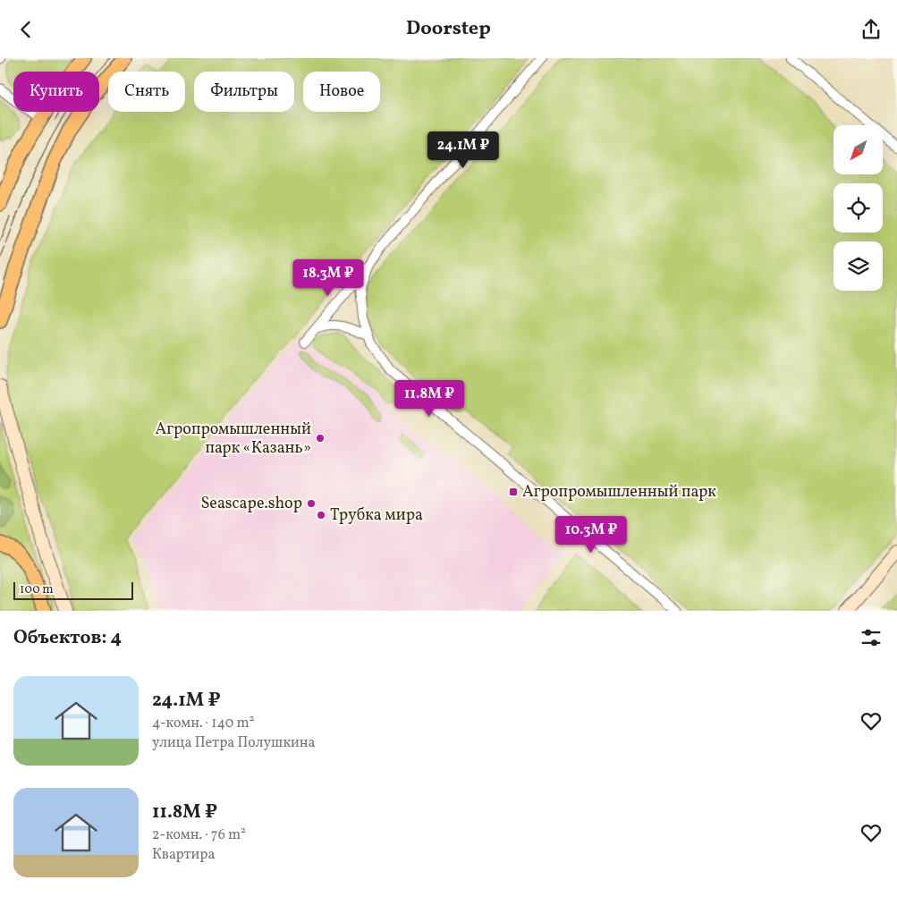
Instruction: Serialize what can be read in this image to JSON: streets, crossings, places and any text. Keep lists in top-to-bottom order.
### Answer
{
  "places": {
    "other": ["Агропромышленный парк «Казань»", "Seascape.shop", "Трубка мира"],
    "transit": ["Агропромышленный парк"]
  },
  "scale_bar": "100 m",
  "north": "bottom left",
  "page": {
    "header": "Doorstep",
    "chip": [
      "Купить",
      "Снять",
      "Фильтры",
      "Новое"
    ],
    "price": [
      "24.1M ₽",
      "18.3M ₽",
      "11.8M ₽",
      "10.3M ₽"
    ],
    "scale": "100 m",
    "heading": "Объектов: 4",
    "list": [
      {
        "name": "24.1M ₽",
        "note": "4-комн. · 140 m² · улица Петра Полушкина"
      },
      {
        "name": "11.8M ₽",
        "note": "2-комн. · 76 m² · Квартира"
      }
    ]
  }
}
